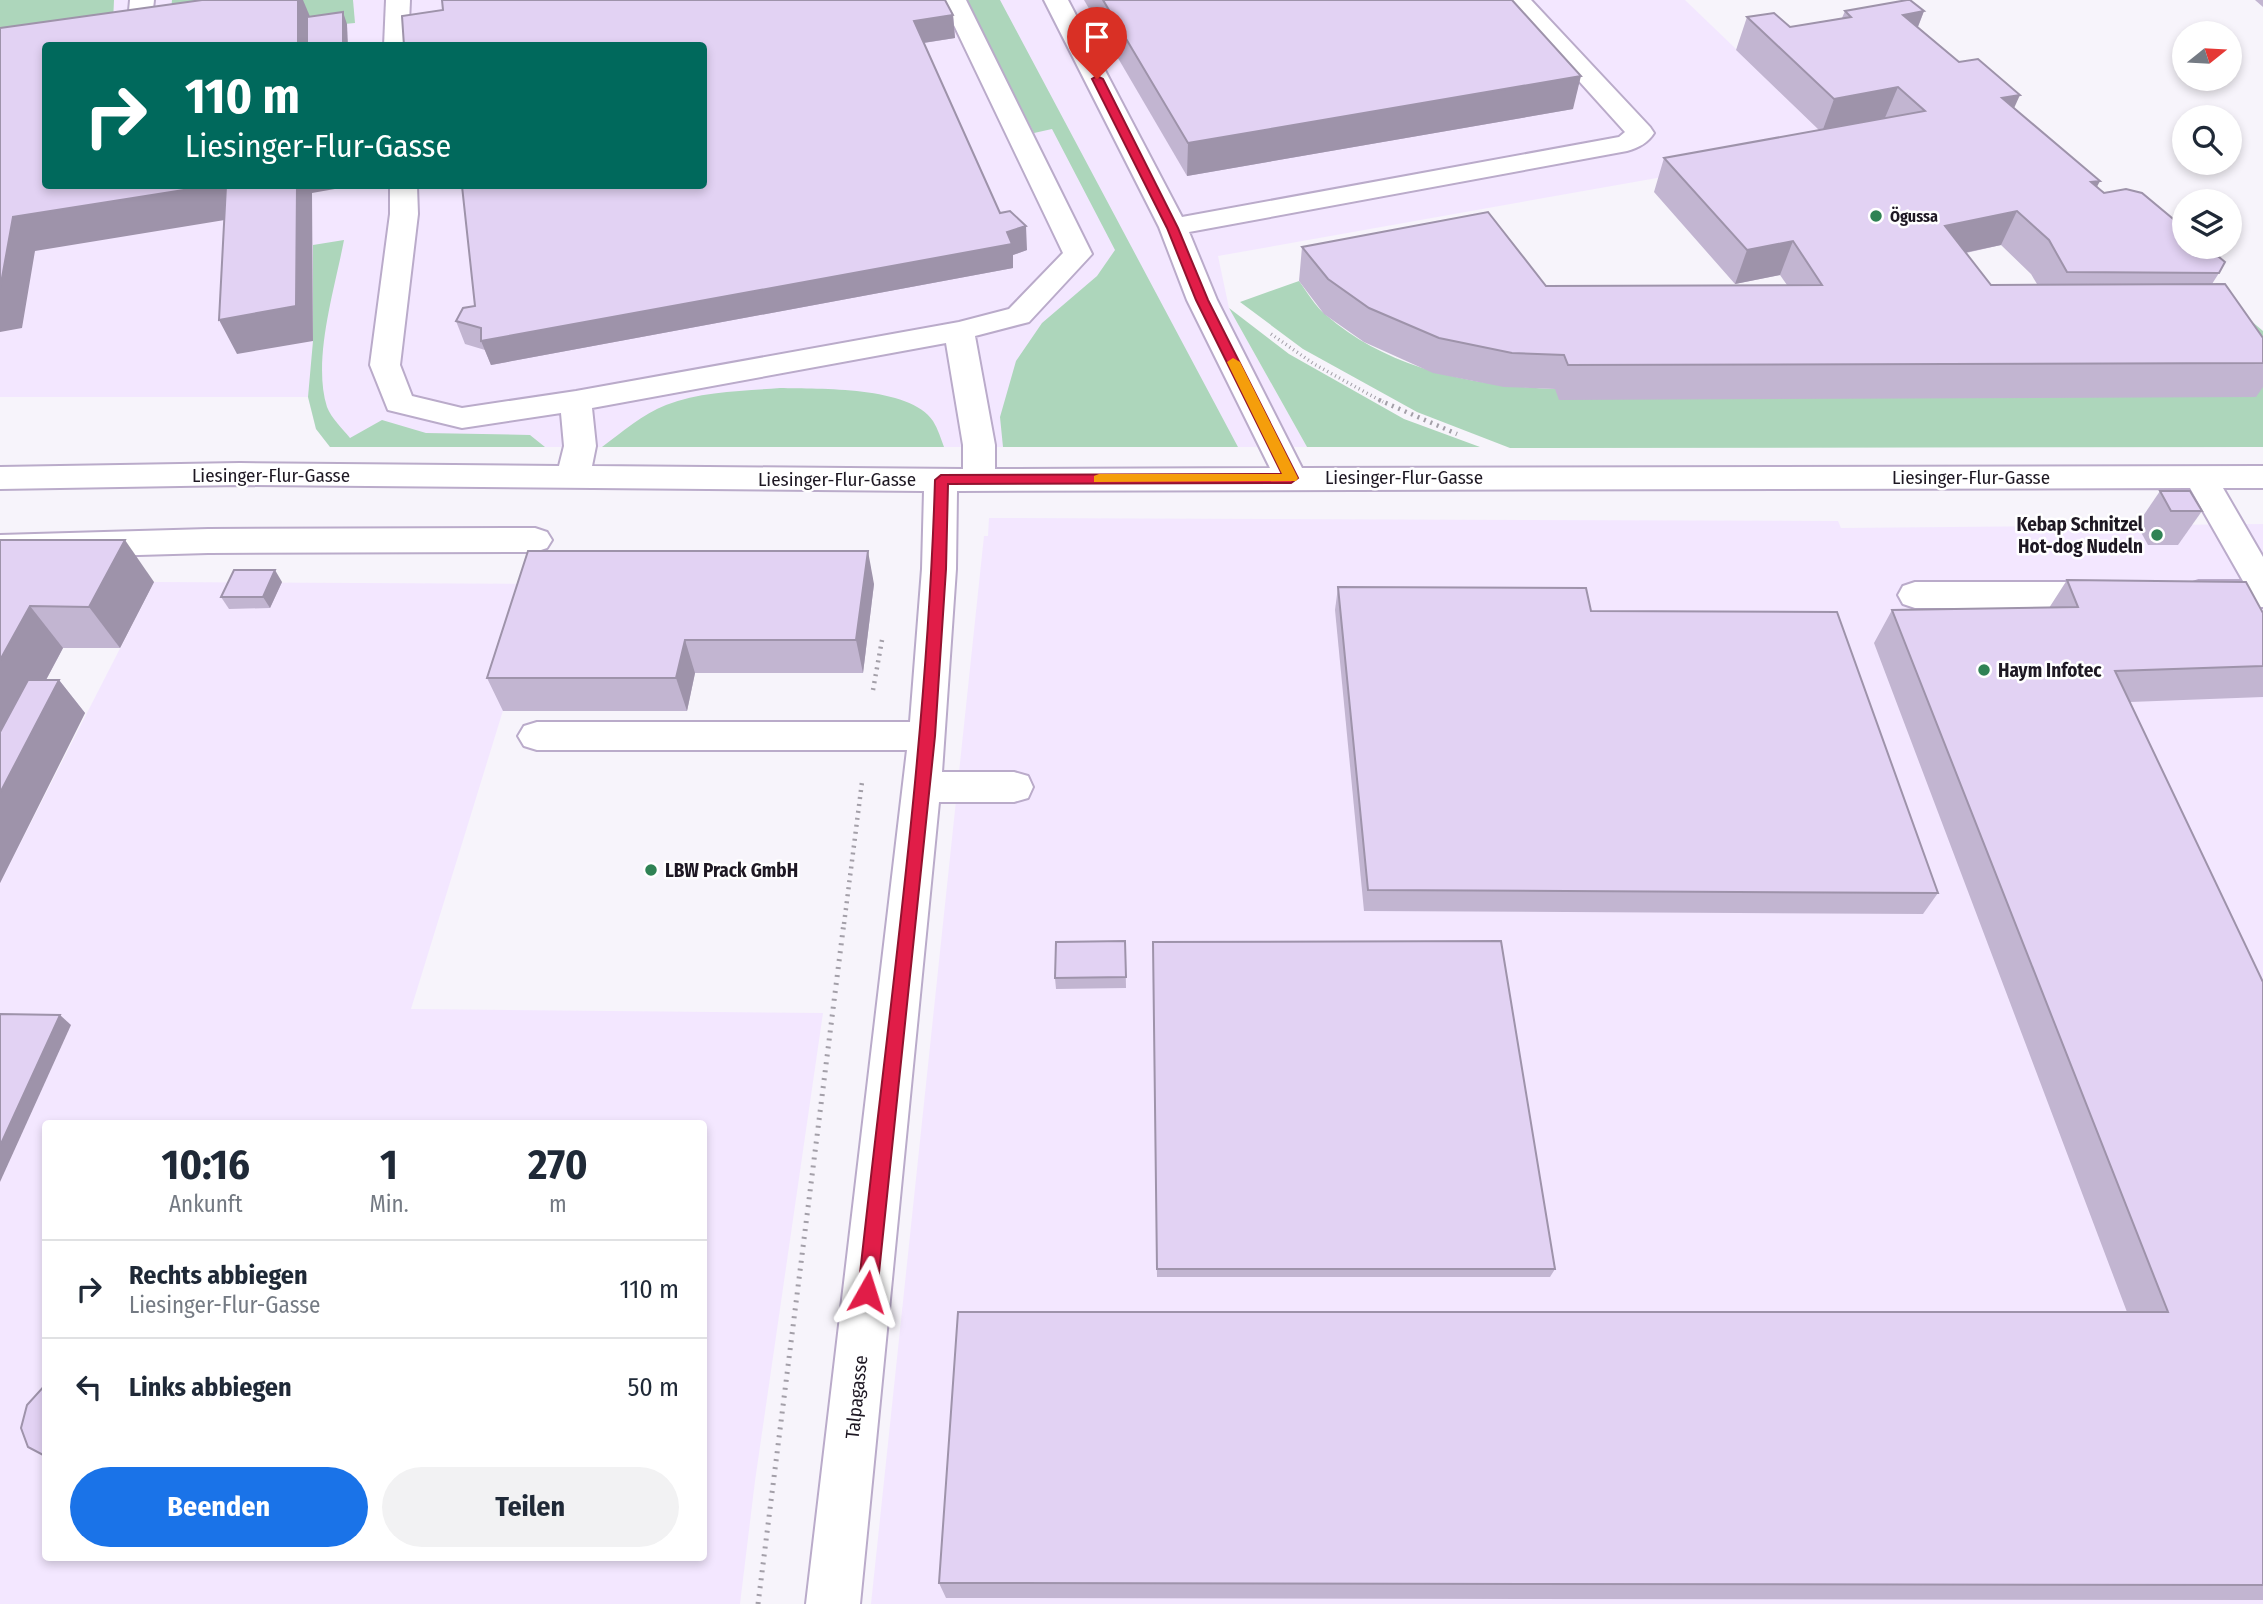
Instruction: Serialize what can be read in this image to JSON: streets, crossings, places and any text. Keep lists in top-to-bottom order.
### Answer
{
  "streets": {
    "street": ["Liesinger-Flur-Gasse", "Talpagasse"]
  },
  "crossings": [
    ["Liesinger-Flur-Gasse", "Talpagasse"]
  ],
  "places": [
    "Ögussa",
    "Kebap Schnitzel Hot-dog Nudeln",
    "Haym Infotec",
    "LBW Prack GmbH"
  ],
  "north": "right",
  "page": {
    "turn": ["110 m", "Liesinger-Flur-Gasse"],
    "eta": [
      "10:16",
      "Ankunft",
      "1",
      "Min.",
      "270",
      "m"
    ],
    "list": [
      {
        "name": "Rechts abbiegen",
        "note": "Liesinger-Flur-Gasse",
        "value": "110 m"
      },
      {
        "name": "Links abbiegen",
        "value": "50 m"
      }
    ],
    "buttons": ["Beenden", "Teilen"]
  }
}
